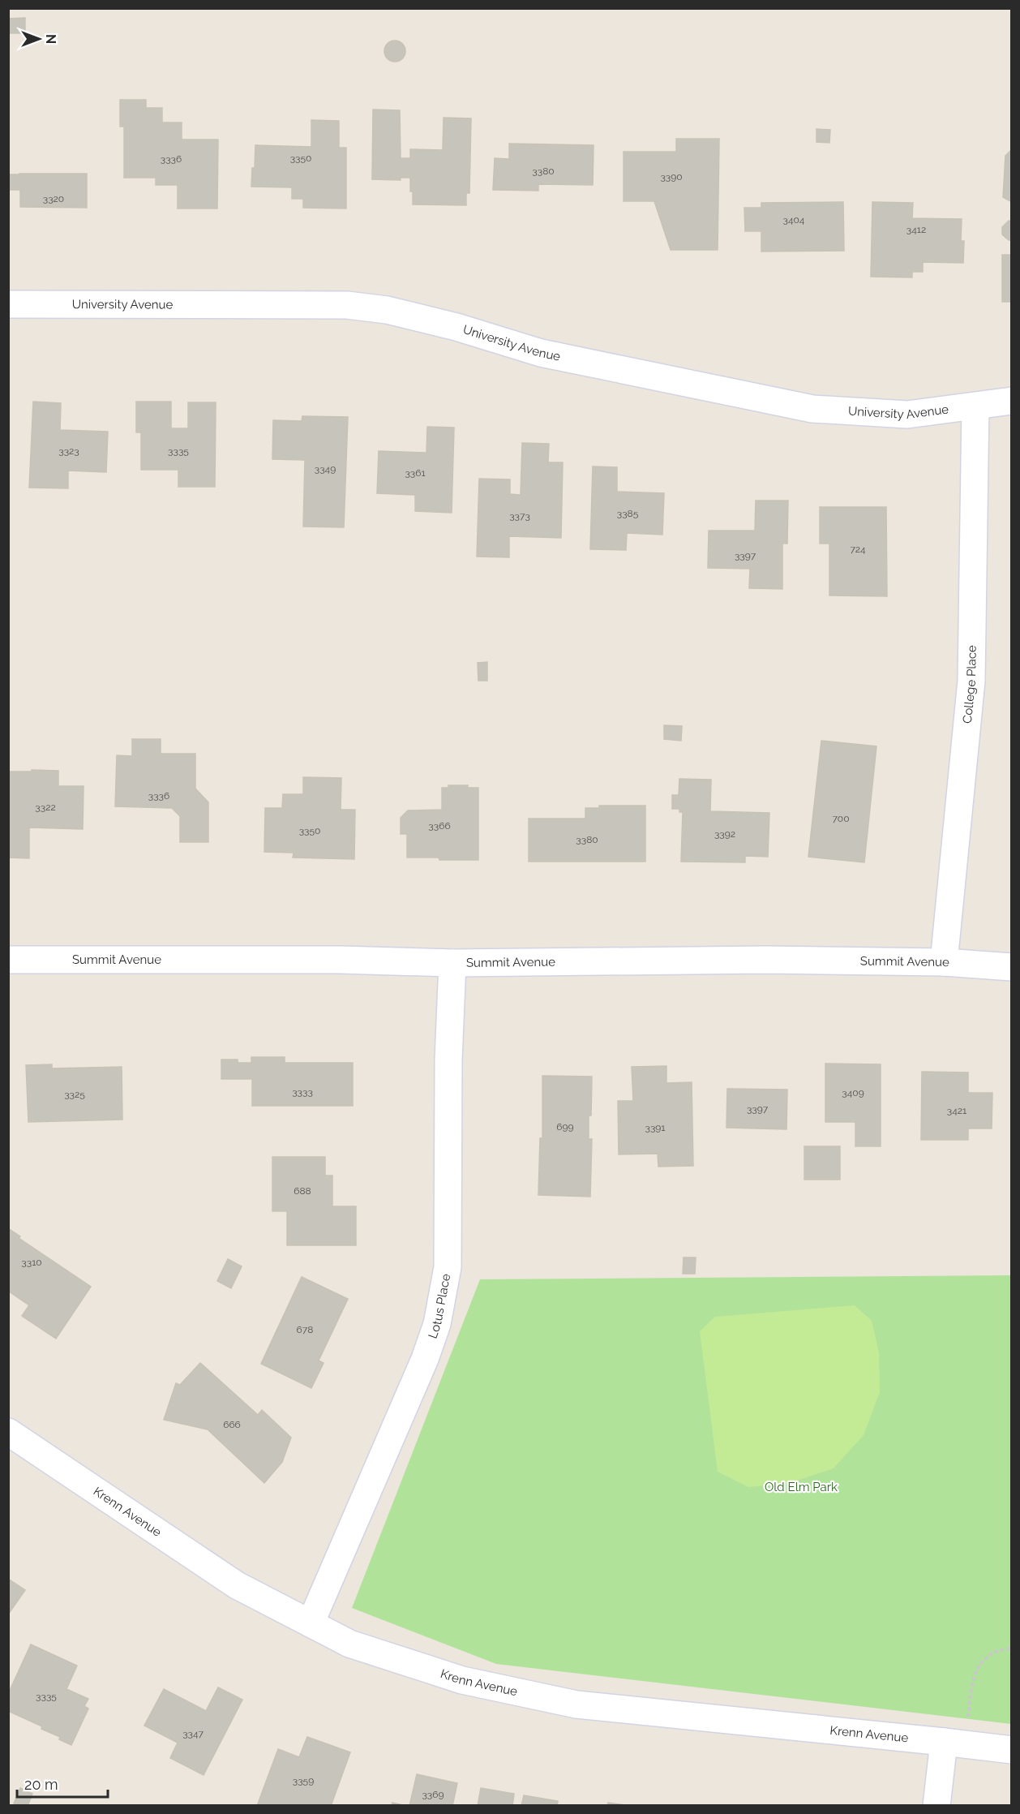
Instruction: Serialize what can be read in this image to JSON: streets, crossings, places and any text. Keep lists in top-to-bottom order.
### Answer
{
  "streets": {
    "street": [
      "University Avenue",
      "College Place",
      "Summit Avenue",
      "Lotus Place",
      "Krenn Avenue"
    ]
  },
  "crossings": [
    ["University Avenue", "College Place"],
    ["College Place", "Summit Avenue"],
    ["Summit Avenue", "Lotus Place"],
    ["Lotus Place", "Krenn Avenue"]
  ],
  "parks": ["Old Elm Park"],
  "house_numbers": [
    "3350",
    "3336",
    "3380",
    "3390",
    "3320",
    "3404",
    "3412",
    "3323",
    "3335",
    "3349",
    "3361",
    "3385",
    "3373",
    "724",
    "3397",
    "3336",
    "3322",
    "700",
    "3366",
    "3350",
    "3392",
    "3380",
    "3333",
    "3409",
    "3325",
    "3397",
    "3421",
    "699",
    "3391",
    "688",
    "3310",
    "678",
    "666",
    "3335",
    "3347",
    "3359",
    "3369"
  ],
  "scale_bar": "20 m",
  "north": "right"
}
